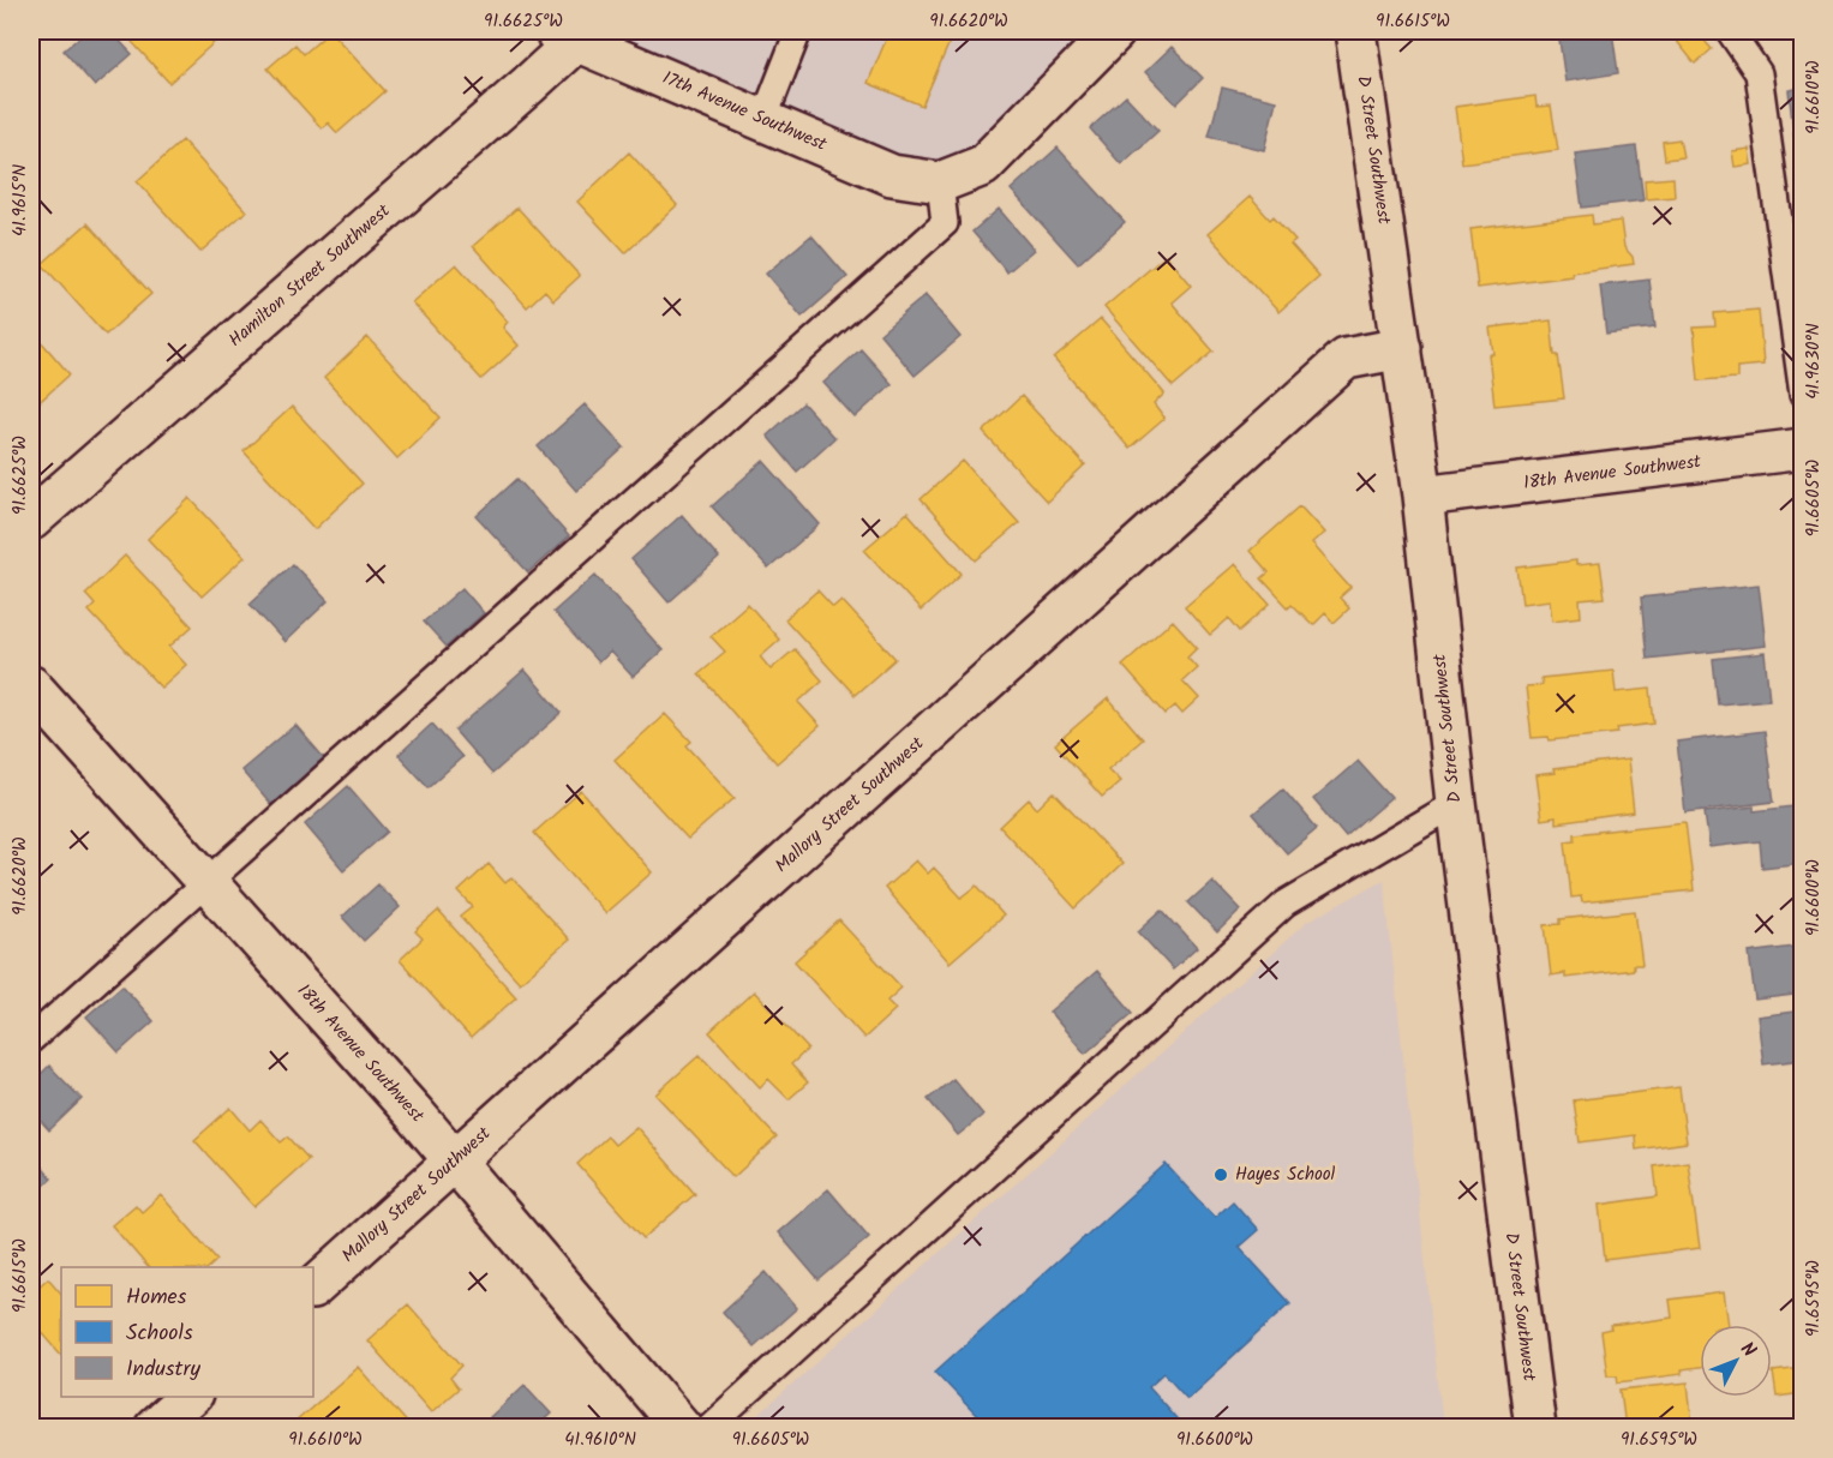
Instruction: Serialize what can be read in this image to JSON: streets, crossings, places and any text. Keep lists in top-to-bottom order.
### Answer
{
  "streets": {
    "street": [
      "17th Avenue Southwest",
      "D Street Southwest",
      "Hamilton Street Southwest",
      "18th Avenue Southwest",
      "Mallory Street Southwest"
    ]
  },
  "crossings": [
    ["17th Avenue Southwest", "Hamilton Street Southwest"],
    ["D Street Southwest", "18th Avenue Southwest"],
    ["D Street Southwest", "Mallory Street Southwest"],
    ["18th Avenue Southwest", "Mallory Street Southwest"]
  ],
  "places": ["Hayes School"],
  "legend": ["Homes", "Schools", "Industry"],
  "north": "top right",
  "coordinates": [
    "91.6625°W",
    "91.6620°W",
    "91.6615°W",
    "91.6610°W",
    "41.9615°N",
    "41.9630°N",
    "91.6605°W",
    "91.6600°W",
    "91.6595°W",
    "41.9610°N"
  ]
}
